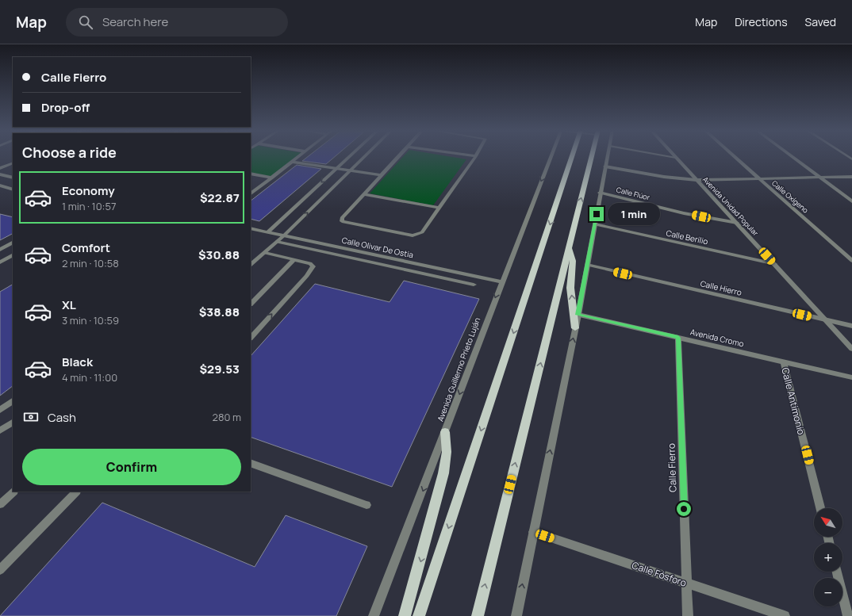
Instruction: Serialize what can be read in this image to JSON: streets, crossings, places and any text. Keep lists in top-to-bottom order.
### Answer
{
  "streets": {
    "street": [
      "Calle Flúor",
      "Calle Oxígeno",
      "Avenida Unidad Popular",
      "Calle Berilio",
      "Calle Olivar De Ostia",
      "Calle Hierro",
      "Avenida Cromo",
      "Avenida Guillermo Prieto Luján",
      "Calle Antimonio",
      "Calle Fierro",
      "Calle Fósforo"
    ]
  },
  "crossings": [
    ["Calle Flúor", "Avenida Unidad Popular"],
    ["Avenida Unidad Popular", "Calle Berilio"],
    ["Avenida Unidad Popular", "Calle Hierro"],
    ["Calle Olivar De Ostia", "Avenida Guillermo Prieto Luján"],
    ["Avenida Cromo", "Calle Antimonio"],
    ["Avenida Cromo", "Calle Fierro"],
    ["Calle Fierro", "Calle Fósforo"]
  ],
  "one_way": ["Avenida Guillermo Prieto Luján"],
  "north": "top left",
  "page": {
    "header": "Map",
    "search": "Search here",
    "nav": ["Map", "Directions", "Saved"],
    "banner": ["Calle Fierro", "Drop-off"],
    "heading": "Choose a ride",
    "list": [
      {
        "name": "Economy",
        "note": "1 min · 10:57",
        "value": "$22.87"
      },
      {
        "name": "Comfort",
        "note": "2 min · 10:58",
        "value": "$30.88"
      },
      {
        "name": "XL",
        "note": "3 min · 10:59",
        "value": "$38.88"
      },
      {
        "name": "Black",
        "note": "4 min · 11:00",
        "value": "$29.53"
      }
    ],
    "bubble": "1 min",
    "pay": ["Cash", "280 m"],
    "buttons": "Confirm",
    "map_buttons": ["+", "−"]
  }
}
